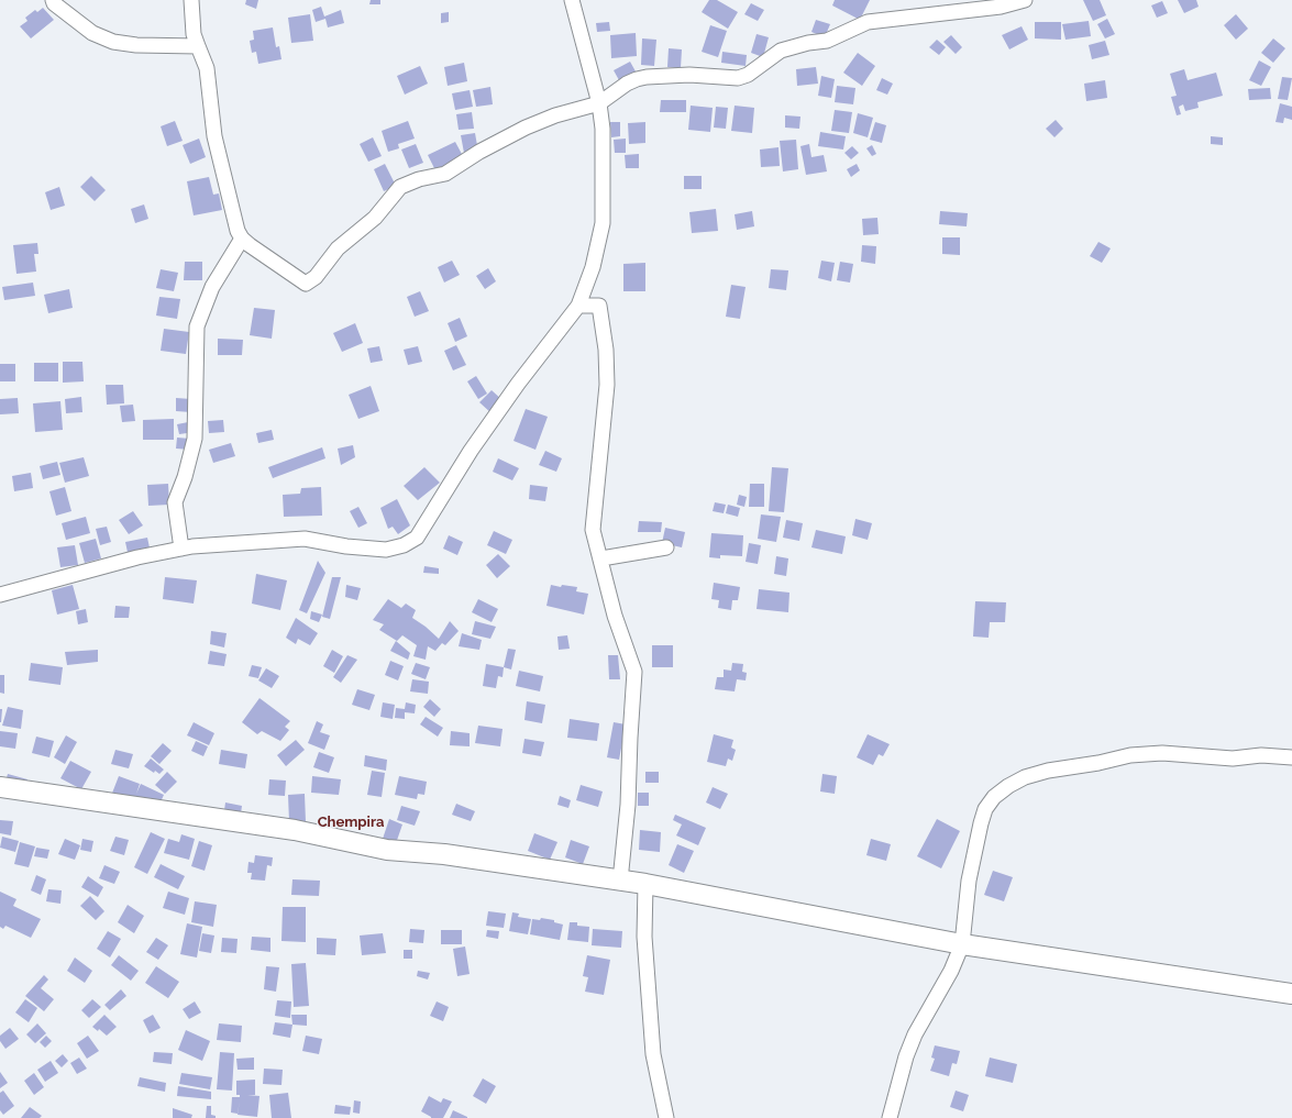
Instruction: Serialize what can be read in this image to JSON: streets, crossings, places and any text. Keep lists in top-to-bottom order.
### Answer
{
  "districts": ["Chempira"]
}
